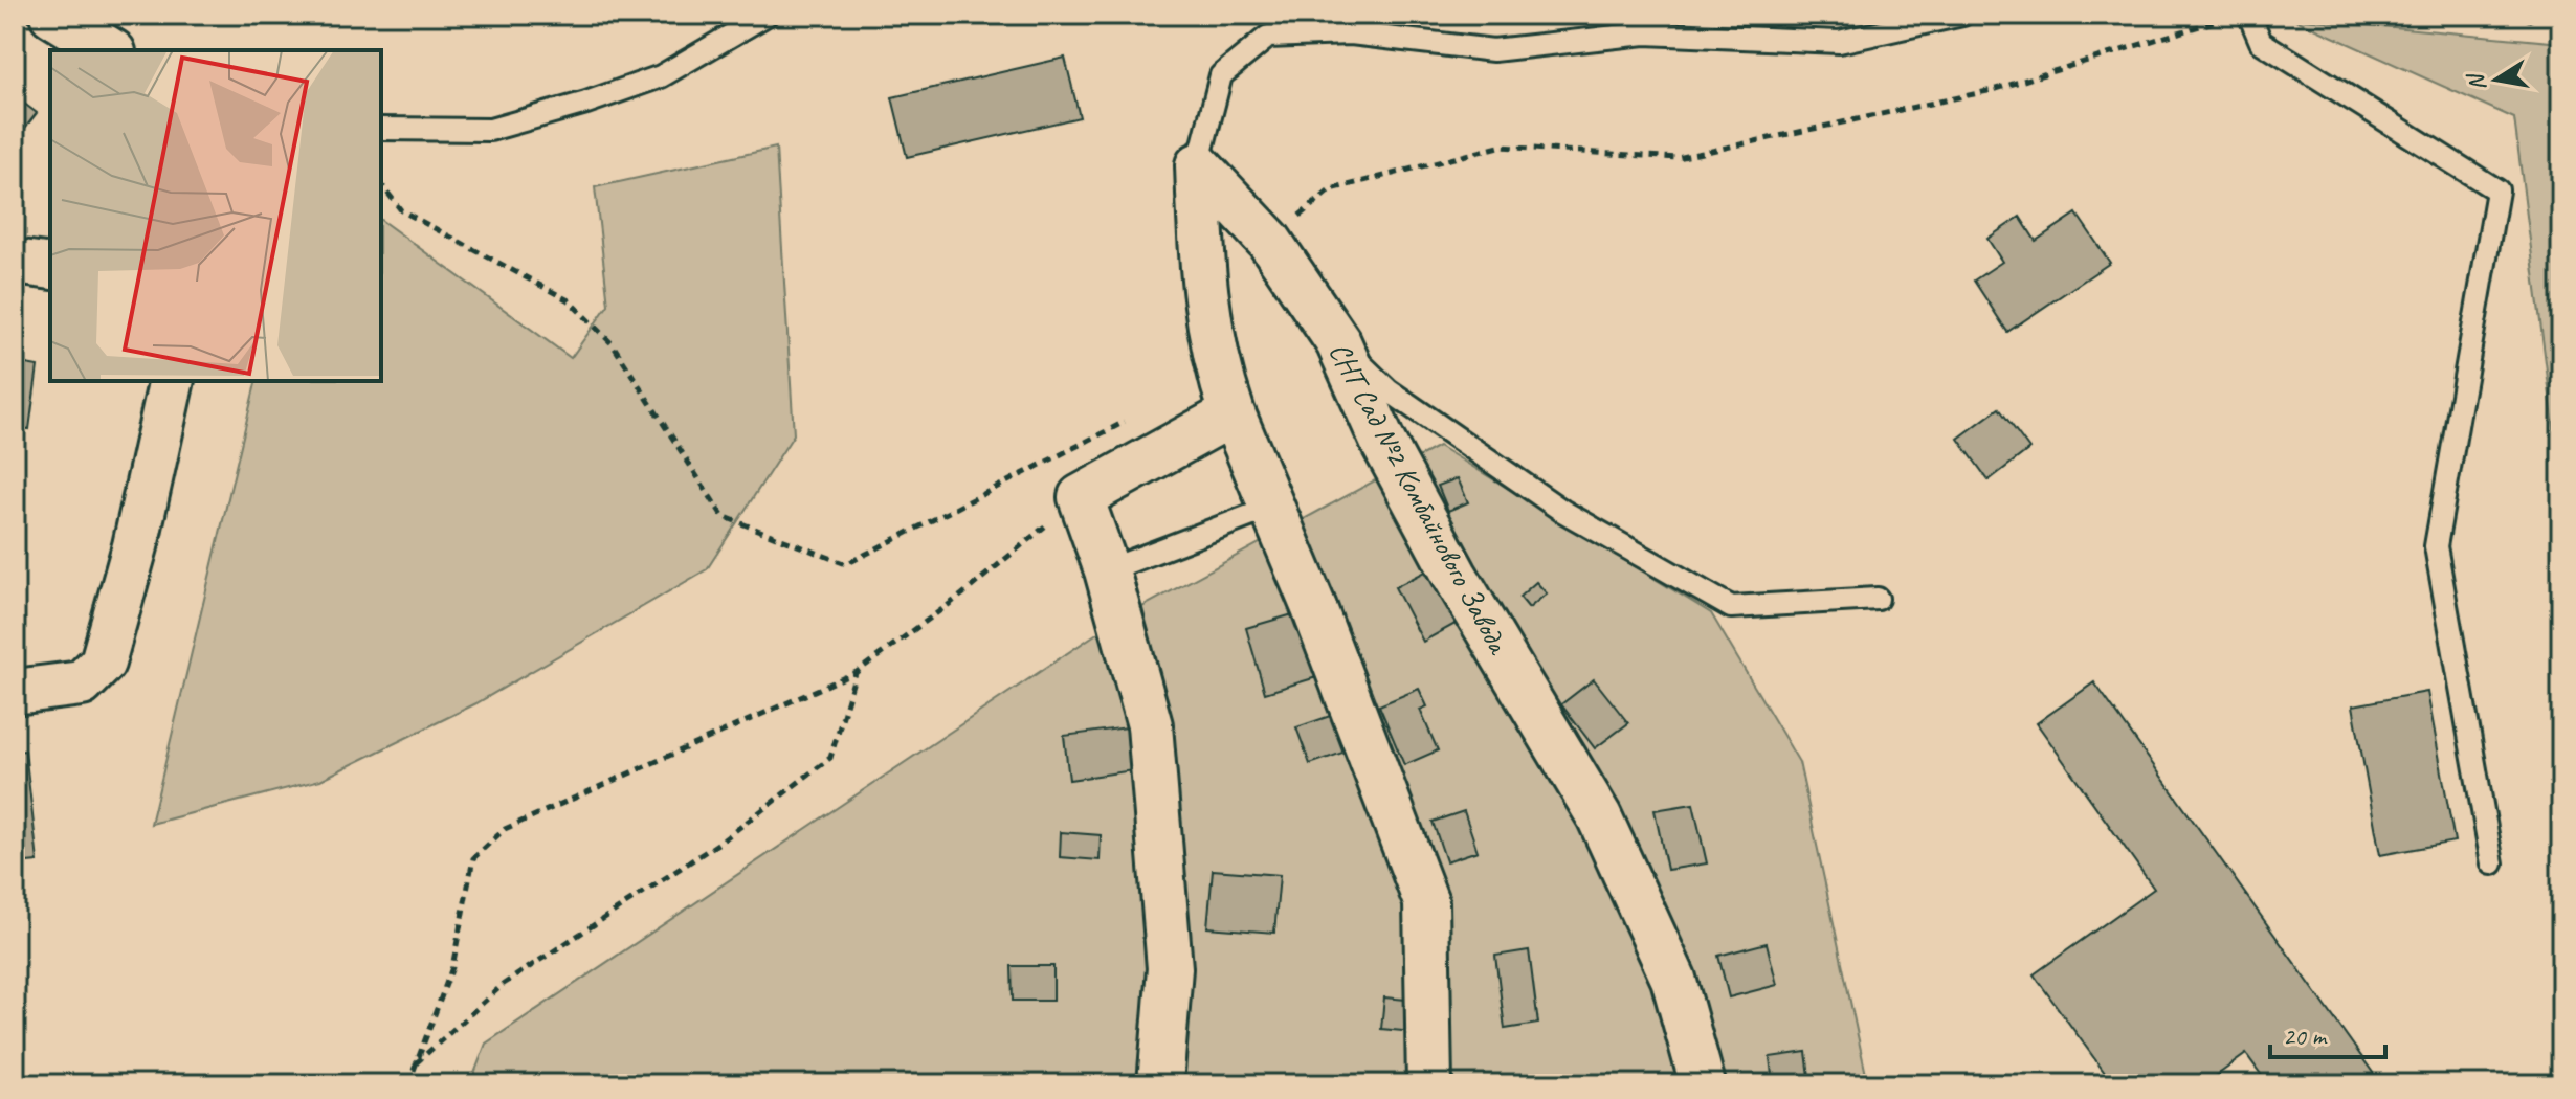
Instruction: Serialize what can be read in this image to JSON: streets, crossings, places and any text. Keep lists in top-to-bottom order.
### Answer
{
  "streets": {
    "street": ["СНТ Сад №2 Комбайнового Завода"]
  },
  "scale_bar": "20 m",
  "north": "left"
}
